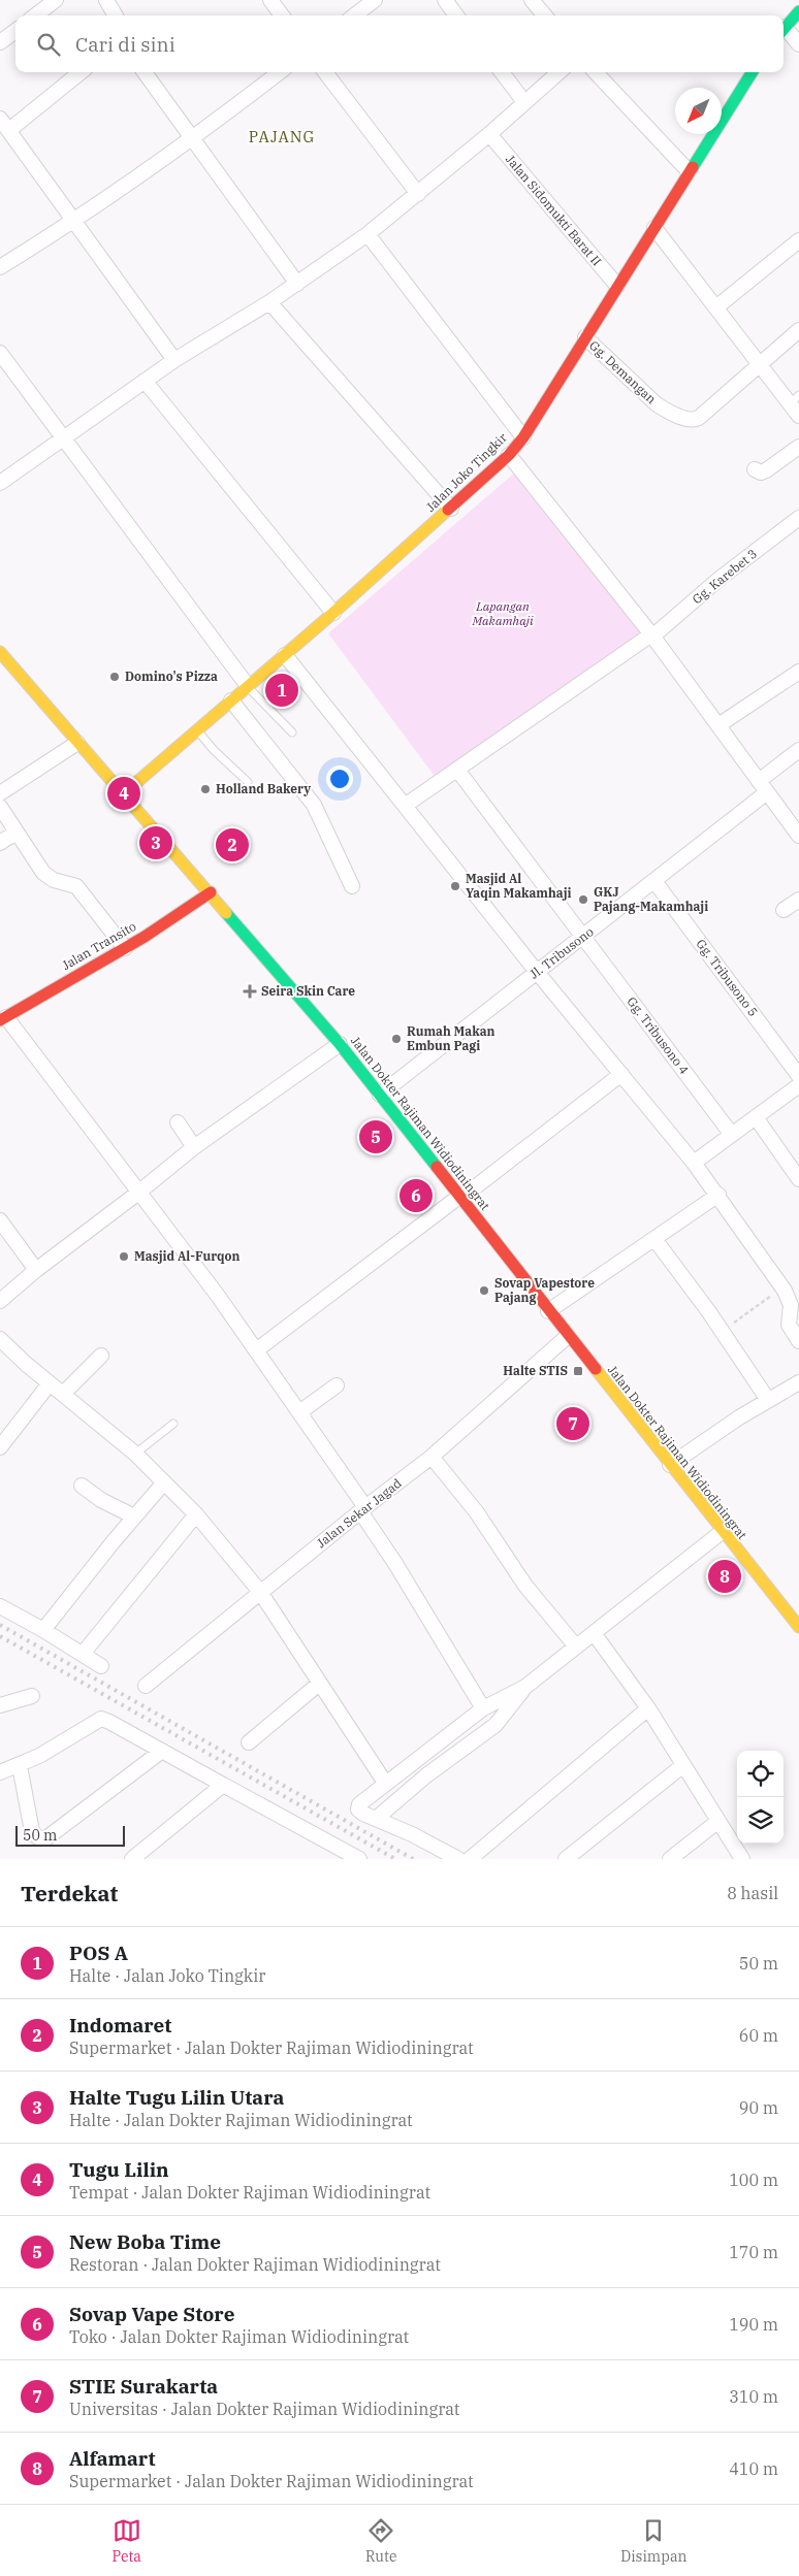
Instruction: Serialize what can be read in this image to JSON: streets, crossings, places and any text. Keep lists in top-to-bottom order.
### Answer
{
  "streets": {
    "main road": ["Jalan Joko Tingkir", "Jalan Transito", "Jalan Dokter Rajiman Widiodiningrat"],
    "street": [
      "Jalan Sidomukti Barat II",
      "Gg. Demangan",
      "Gg. Karebet 3",
      "Jl. Tribusono",
      "Gg. Tribusono 5",
      "Gg. Tribusono 4",
      "Jalan Sekar Jagad"
    ]
  },
  "crossings": [
    ["Jalan Sidomukti Barat II", "Jalan Joko Tingkir"],
    ["Gg. Demangan", "Jalan Joko Tingkir"],
    ["Jalan Joko Tingkir", "Jalan Dokter Rajiman Widiodiningrat"],
    ["Gg. Karebet 3", "Gg. Tribusono 4"],
    ["Jalan Transito", "Jalan Dokter Rajiman Widiodiningrat"],
    ["Jl. Tribusono", "Gg. Tribusono 5"],
    ["Jl. Tribusono", "Gg. Tribusono 4"],
    ["Jl. Tribusono", "Jalan Dokter Rajiman Widiodiningrat"],
    ["Jalan Dokter Rajiman Widiodiningrat", "Jalan Sekar Jagad"]
  ],
  "districts": ["PAJANG"],
  "parks": ["Lapangan Makamhaji"],
  "places": {
    "other": [
      "Domino's Pizza",
      "Holland Bakery",
      "Masjid Al Yaqin Makamhaji",
      "GKJ Pajang-Makamhaji",
      "Rumah Makan Embun Pagi",
      "Masjid Al-Furqon",
      "Sovap Vapestore Pajang"
    ],
    "health": ["Seira Skin Care"],
    "transit": ["Halte STIS"]
  },
  "scale_bar": "50 m",
  "north": "bottom left",
  "page": {
    "search": "Cari di sini",
    "pins": [
      "1",
      "4",
      "3",
      "2",
      "5",
      "6",
      "7",
      "8"
    ],
    "scale": "50 m",
    "heading": ["Terdekat", "8 hasil"],
    "list": [
      {
        "mark": "1",
        "name": "POS A",
        "note": "Halte · Jalan Joko Tingkir",
        "value": "50 m"
      },
      {
        "mark": "2",
        "name": "Indomaret",
        "note": "Supermarket · Jalan Dokter Rajiman Widiodiningrat",
        "value": "60 m"
      },
      {
        "mark": "3",
        "name": "Halte Tugu Lilin Utara",
        "note": "Halte · Jalan Dokter Rajiman Widiodiningrat",
        "value": "90 m"
      },
      {
        "mark": "4",
        "name": "Tugu Lilin",
        "note": "Tempat · Jalan Dokter Rajiman Widiodiningrat",
        "value": "100 m"
      },
      {
        "mark": "5",
        "name": "New Boba Time",
        "note": "Restoran · Jalan Dokter Rajiman Widiodiningrat",
        "value": "170 m"
      },
      {
        "mark": "6",
        "name": "Sovap Vape Store",
        "note": "Toko · Jalan Dokter Rajiman Widiodiningrat",
        "value": "190 m"
      },
      {
        "mark": "7",
        "name": "STIE Surakarta",
        "note": "Universitas · Jalan Dokter Rajiman Widiodiningrat",
        "value": "310 m"
      },
      {
        "mark": "8",
        "name": "Alfamart",
        "note": "Supermarket · Jalan Dokter Rajiman Widiodiningrat",
        "value": "410 m"
      }
    ],
    "nav": ["Peta", "Rute", "Disimpan"]
  }
}
